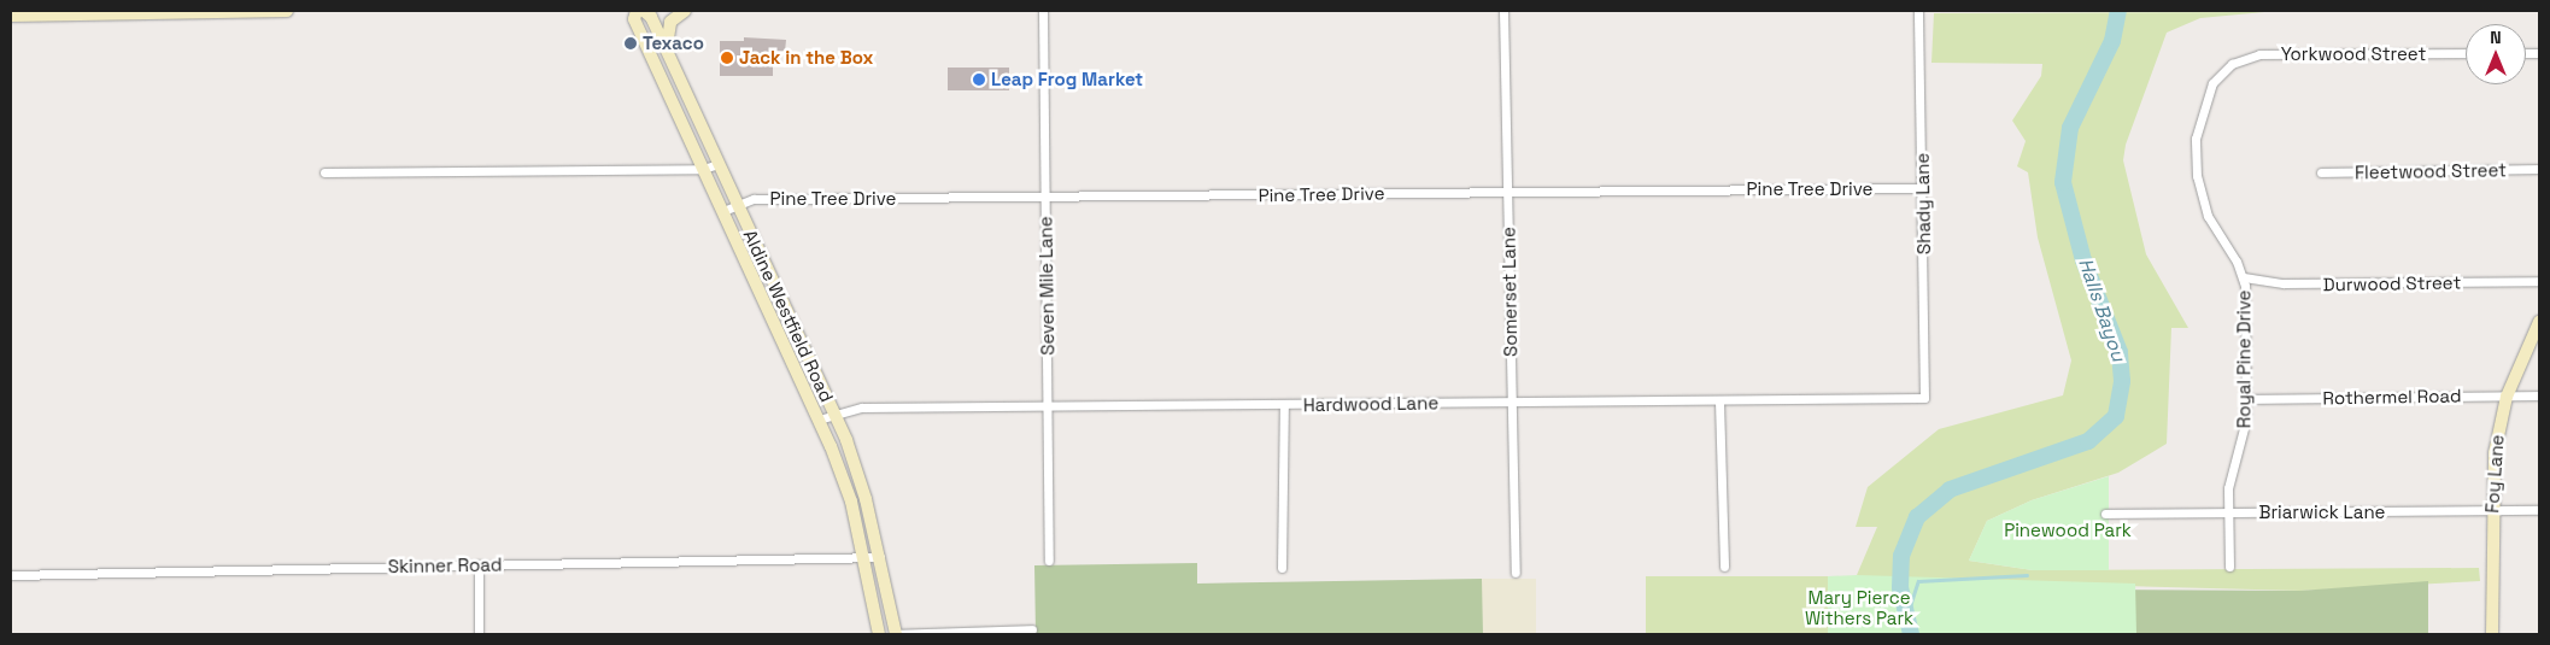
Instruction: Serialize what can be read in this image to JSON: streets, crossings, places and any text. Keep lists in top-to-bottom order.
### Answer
{
  "streets": {
    "main road": ["Aldine Westfield Road", "Foy Lane"],
    "street": [
      "Yorkwood Street",
      "Fleetwood Street",
      "Pine Tree Drive",
      "Shady Lane",
      "Durwood Street",
      "Seven Mile Lane",
      "Somerset Lane",
      "Royal Pine Drive",
      "Rothermel Road",
      "Hardwood Lane",
      "Briarwick Lane",
      "Skinner Road"
    ]
  },
  "crossings": [
    ["Yorkwood Street", "Royal Pine Drive"],
    ["Pine Tree Drive", "Shady Lane"],
    ["Pine Tree Drive", "Seven Mile Lane"],
    ["Pine Tree Drive", "Somerset Lane"],
    ["Pine Tree Drive", "Aldine Westfield Road"],
    ["Shady Lane", "Hardwood Lane"],
    ["Durwood Street", "Royal Pine Drive"],
    ["Seven Mile Lane", "Hardwood Lane"],
    ["Somerset Lane", "Hardwood Lane"],
    ["Aldine Westfield Road", "Hardwood Lane"],
    ["Aldine Westfield Road", "Skinner Road"],
    ["Royal Pine Drive", "Rothermel Road"],
    ["Royal Pine Drive", "Briarwick Lane"],
    ["Rothermel Road", "Foy Lane"],
    ["Foy Lane", "Briarwick Lane"]
  ],
  "water": ["Halls Bayou"],
  "parks": ["Pinewood Park", "Mary Pierce Withers Park"],
  "places": ["Texaco", "Jack in the Box", "Leap Frog Market"],
  "north": "top"
}
